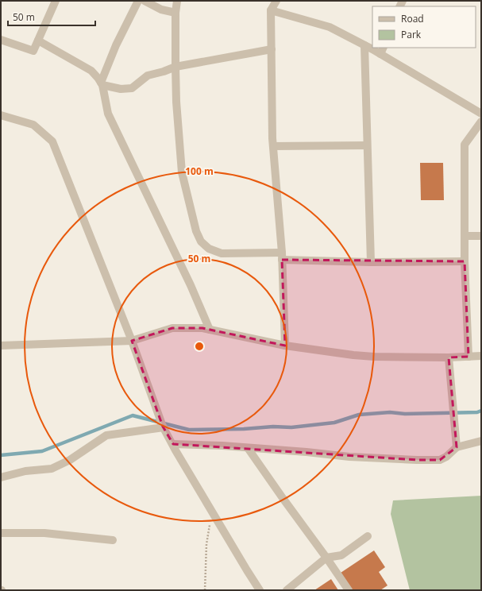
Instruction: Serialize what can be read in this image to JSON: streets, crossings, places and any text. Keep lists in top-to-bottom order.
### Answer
{
  "legend": ["Road", "Park"],
  "scale_bar": "50 m",
  "rings": ["100 m", "50 m"]
}
